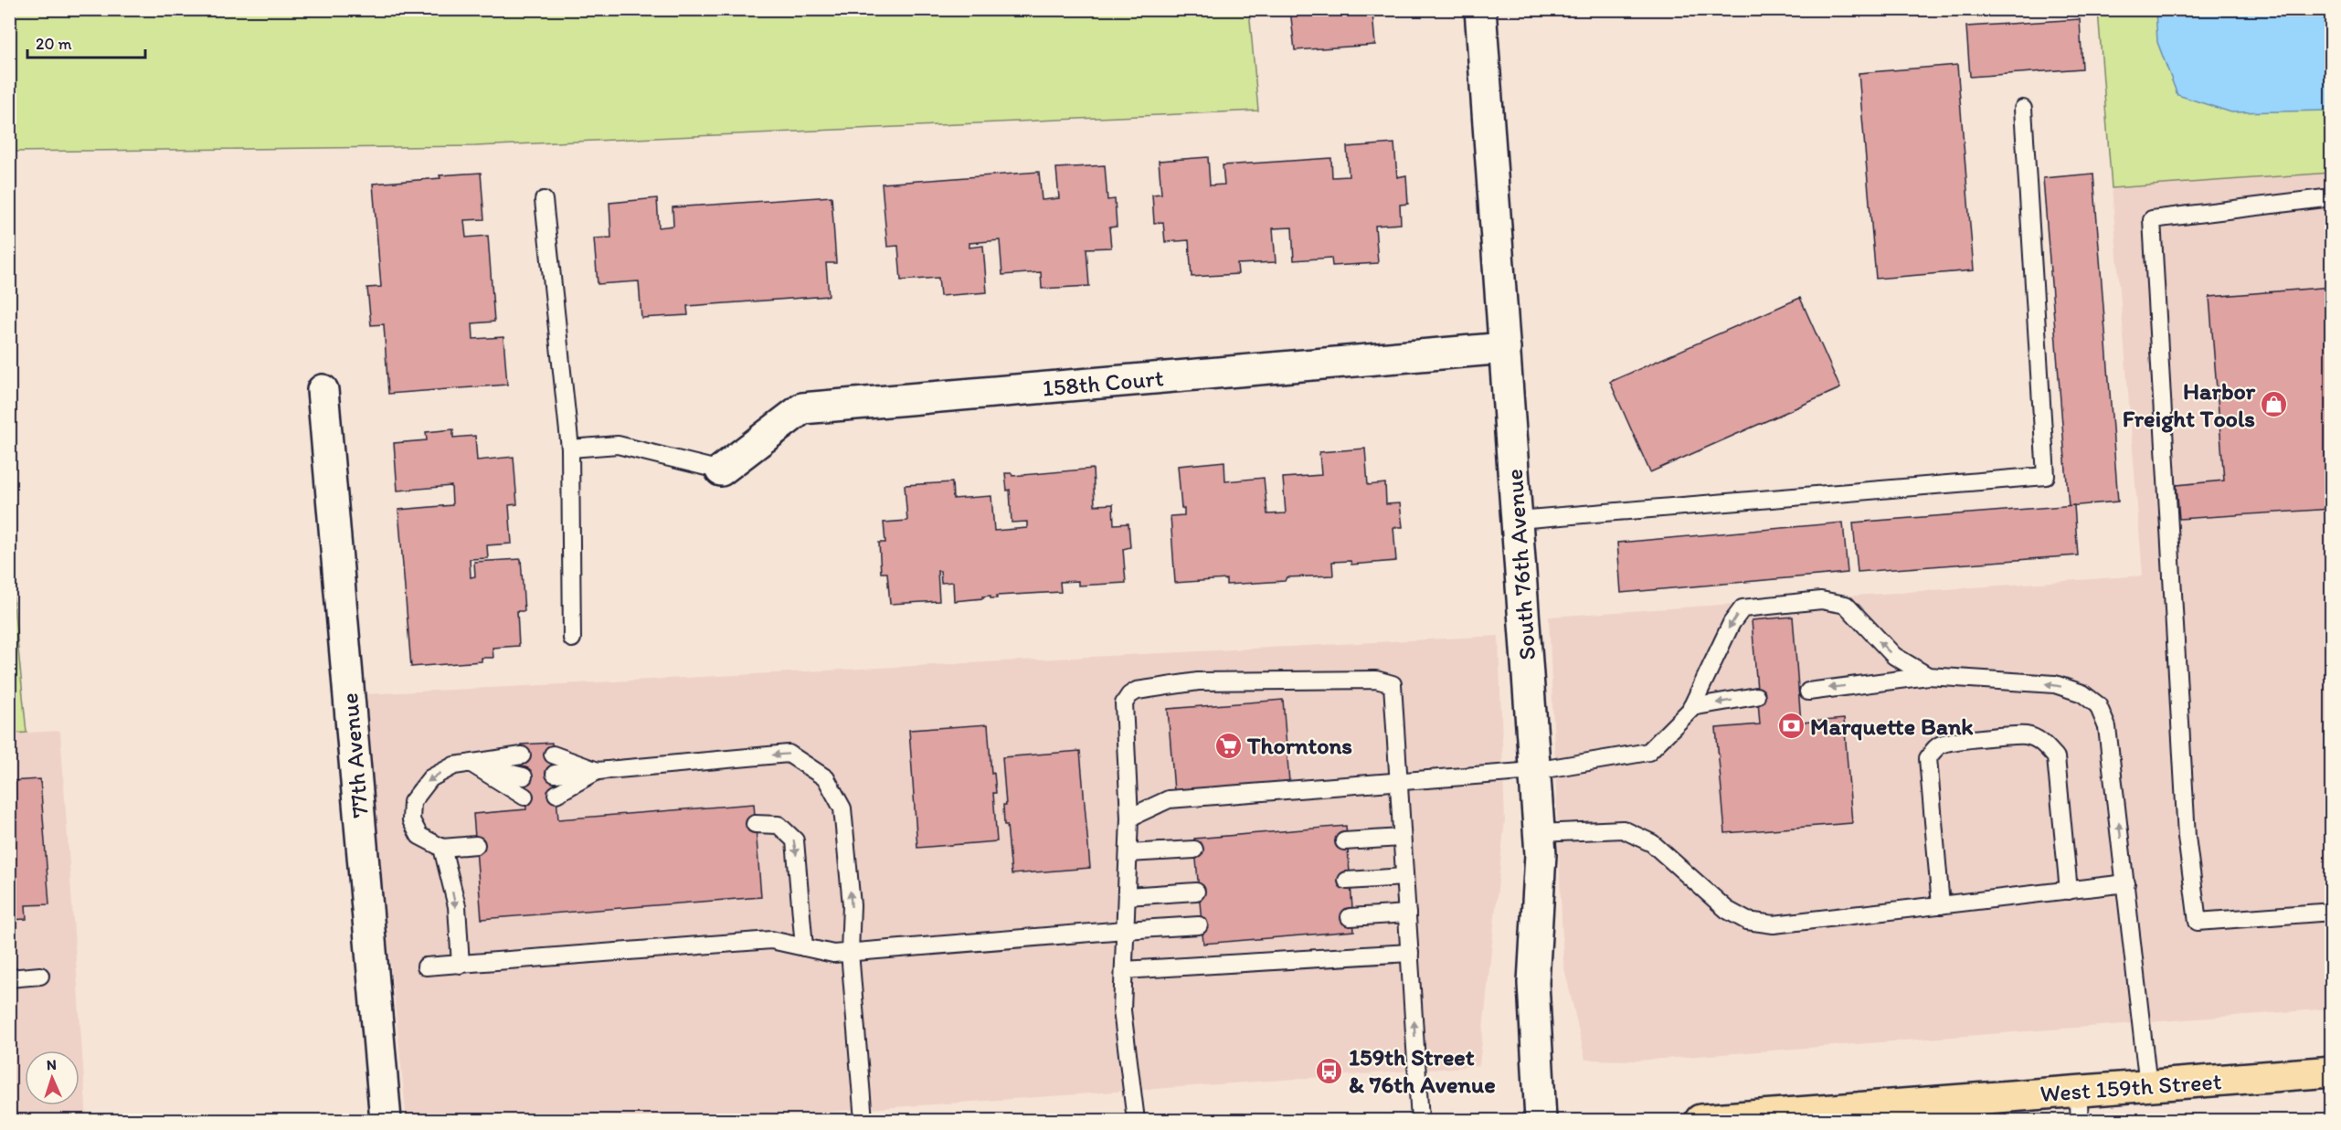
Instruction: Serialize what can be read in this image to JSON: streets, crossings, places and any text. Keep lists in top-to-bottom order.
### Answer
{
  "streets": {
    "main road": ["West 159th Street"],
    "street": ["158th Court", "South 76th Avenue", "77th Avenue"]
  },
  "crossings": [
    ["158th Court", "South 76th Avenue"]
  ],
  "places": {
    "shop": ["Harbor Freight Tools"],
    "bank": ["Marquette Bank"],
    "supermarket": ["Thorntons"],
    "bus stop": ["159th Street & 76th Avenue"]
  },
  "scale_bar": "20 m",
  "north": "top"
}
